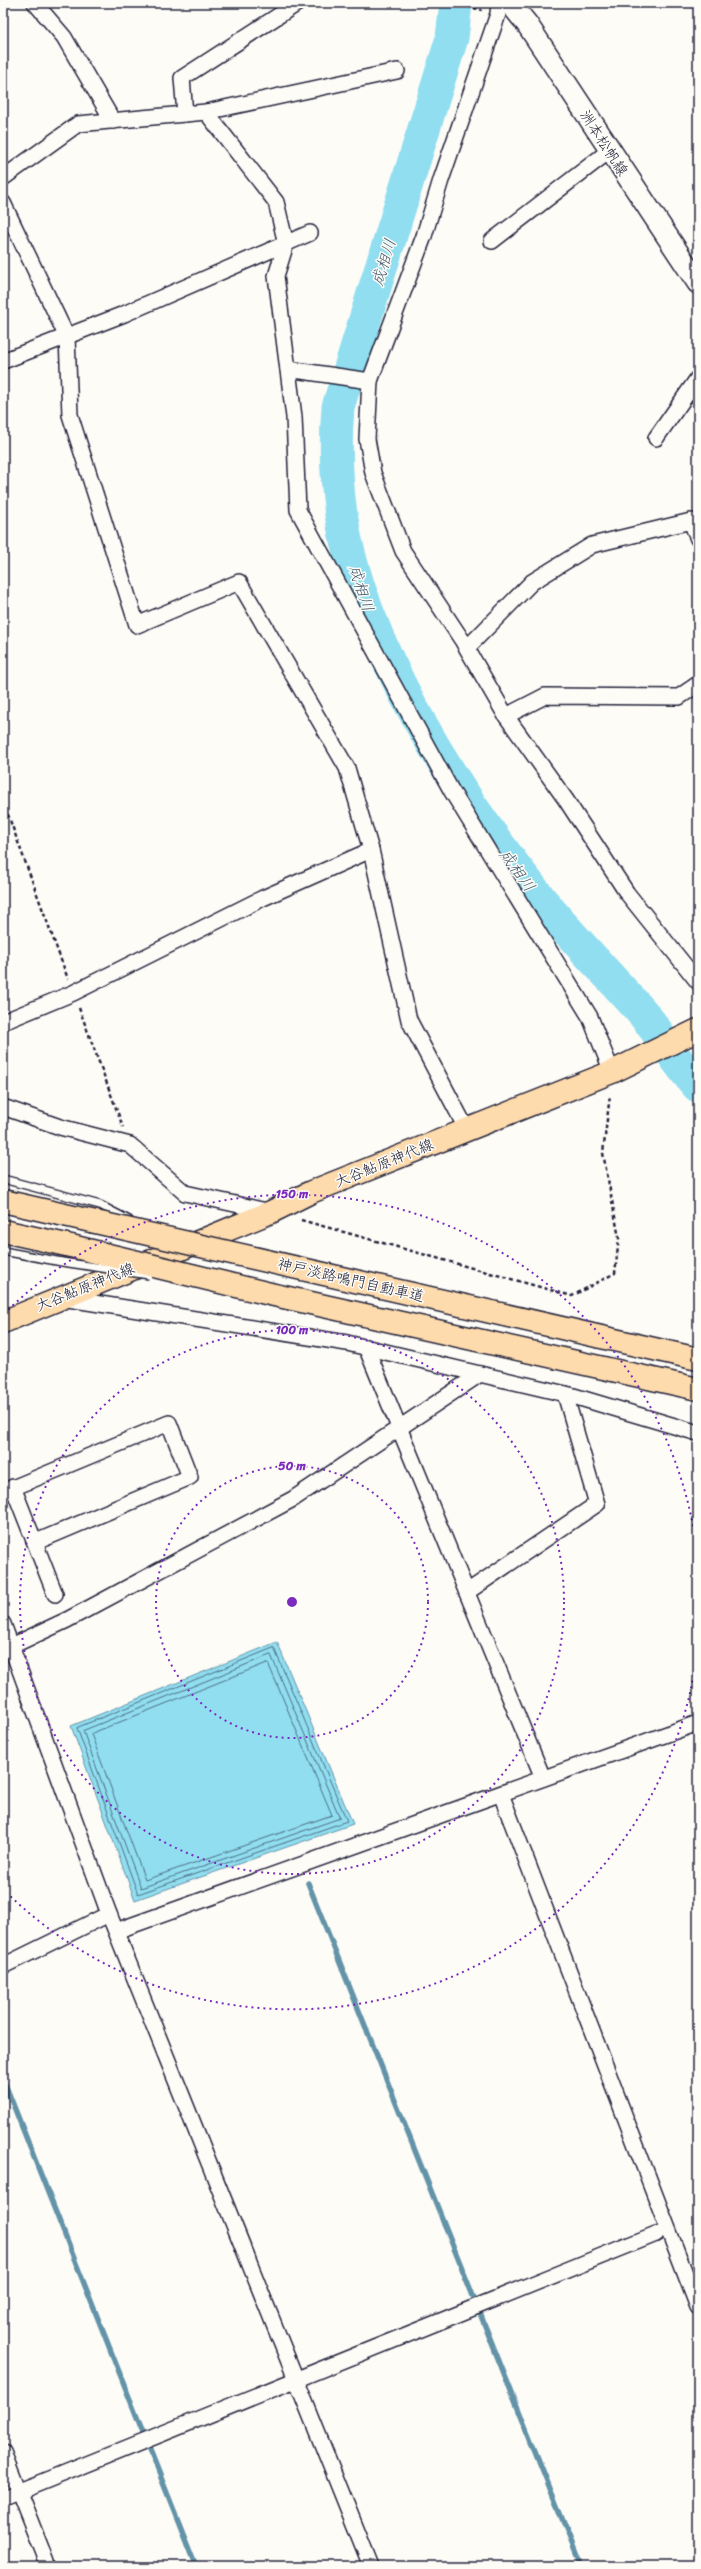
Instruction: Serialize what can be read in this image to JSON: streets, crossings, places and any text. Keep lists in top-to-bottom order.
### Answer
{
  "streets": {
    "main road": ["洲本松帆線", "大谷鮎原神代線", "神戸淡路鳴門自動車道"]
  },
  "water": ["成相川"],
  "rings": ["150 m", "100 m", "50 m"]
}
